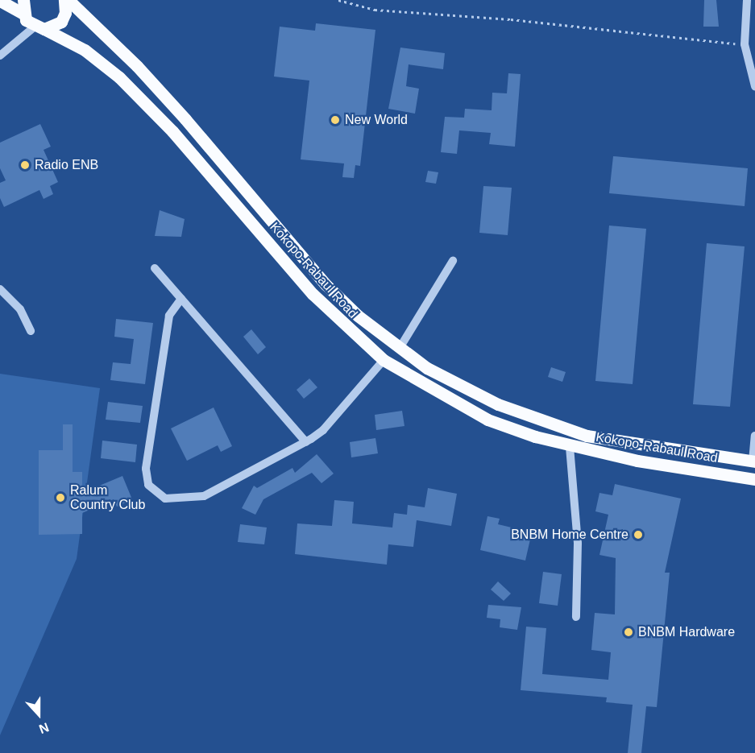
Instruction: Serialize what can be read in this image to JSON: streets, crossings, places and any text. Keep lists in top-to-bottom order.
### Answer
{
  "streets": {
    "main road": ["Kokopo-Rabaul Road"]
  },
  "places": [
    "New World",
    "Radio ENB",
    "Ralum Country Club",
    "BNBM Home Centre",
    "BNBM Hardware"
  ],
  "north": "bottom"
}
